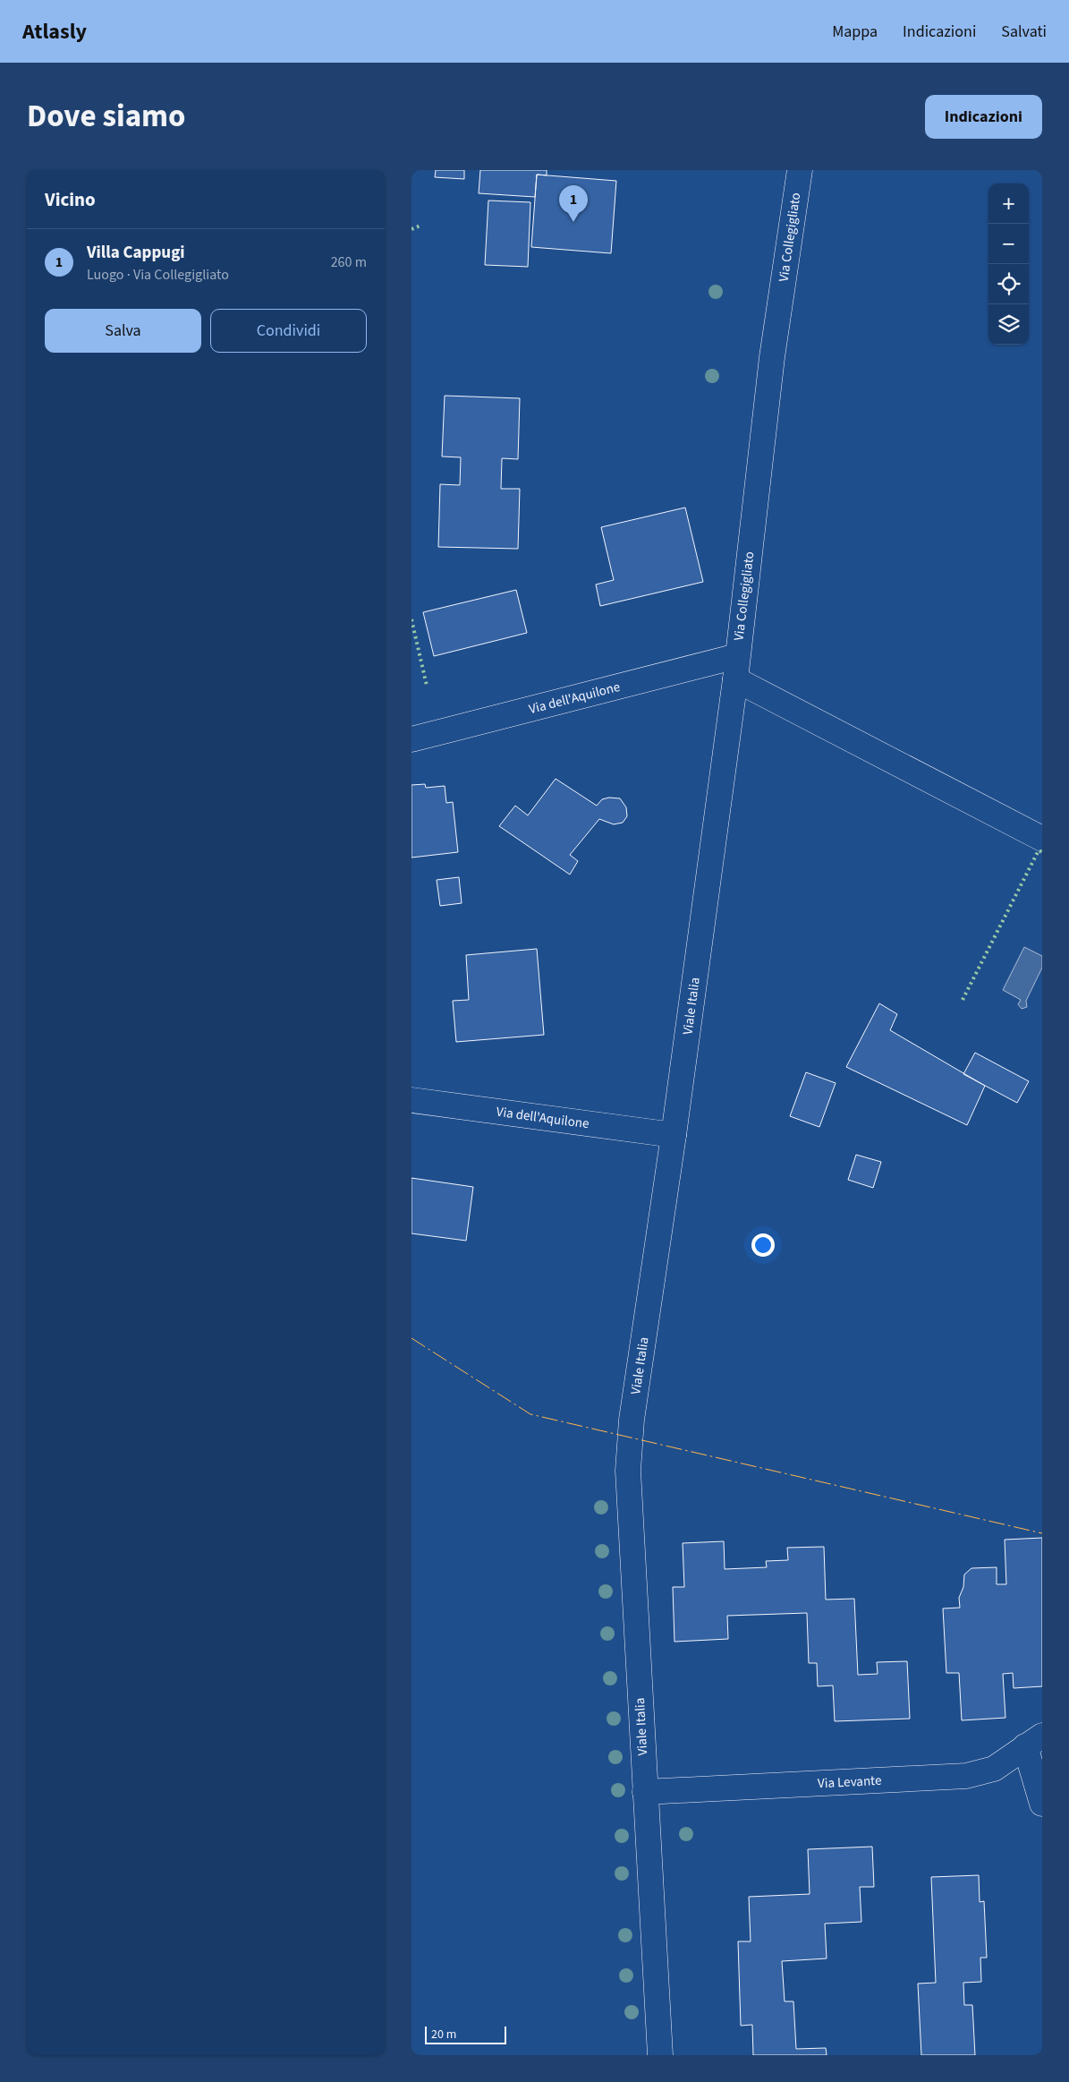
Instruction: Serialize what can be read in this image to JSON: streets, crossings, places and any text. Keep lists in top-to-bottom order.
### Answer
{
  "streets": {
    "street": [
      "Via Collegigliato",
      "Via dell'Aquilone",
      "Viale Italia",
      "Via Levante"
    ]
  },
  "crossings": [
    ["Via Collegigliato", "Via dell'Aquilone"],
    ["Via Collegigliato", "Viale Italia"],
    ["Via dell'Aquilone", "Viale Italia"],
    ["Viale Italia", "Via Levante"]
  ],
  "scale_bar": "20 m",
  "page": {
    "header": "Atlasly",
    "nav": ["Mappa", "Indicazioni", "Salvati"],
    "title": "Dove siamo",
    "buttons": [
      "Indicazioni",
      ["Salva", "Condividi"]
    ],
    "heading": "Vicino",
    "map_buttons": ["+", "−"],
    "pins": "1",
    "list": [
      {
        "mark": "1",
        "name": "Villa Cappugi",
        "note": "Luogo · Via Collegigliato",
        "value": "260 m"
      }
    ],
    "scale": "20 m"
  }
}
